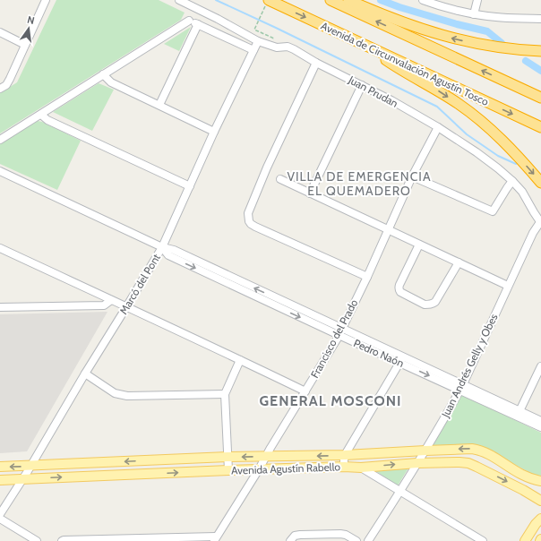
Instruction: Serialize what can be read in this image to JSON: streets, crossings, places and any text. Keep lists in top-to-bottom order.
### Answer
{
  "streets": {
    "highway": ["Avenida de Circunvalación Agustín Tosco"],
    "main road": ["Avenida Agustín Rabello"],
    "street": [
      "Juan Prudan",
      "Marcó del Pont",
      "Francisco del Prado",
      "Pedro Naón",
      "Juan Andrés Gelly y Obes"
    ]
  },
  "crossings": [
    ["Juan Prudan", "Marcó del Pont"],
    ["Juan Prudan", "Francisco del Prado"],
    ["Juan Prudan", "Juan Andrés Gelly y Obes"],
    ["Marcó del Pont", "Pedro Naón"],
    ["Marcó del Pont", "Avenida Agustín Rabello"],
    ["Francisco del Prado", "Pedro Naón"],
    ["Francisco del Prado", "Avenida Agustín Rabello"],
    ["Pedro Naón", "Juan Andrés Gelly y Obes"],
    ["Juan Andrés Gelly y Obes", "Avenida Agustín Rabello"]
  ],
  "districts": ["VILLA DE EMERGENCIA EL QUEMADERO", "GENERAL MOSCONI"],
  "north": "top"
}
